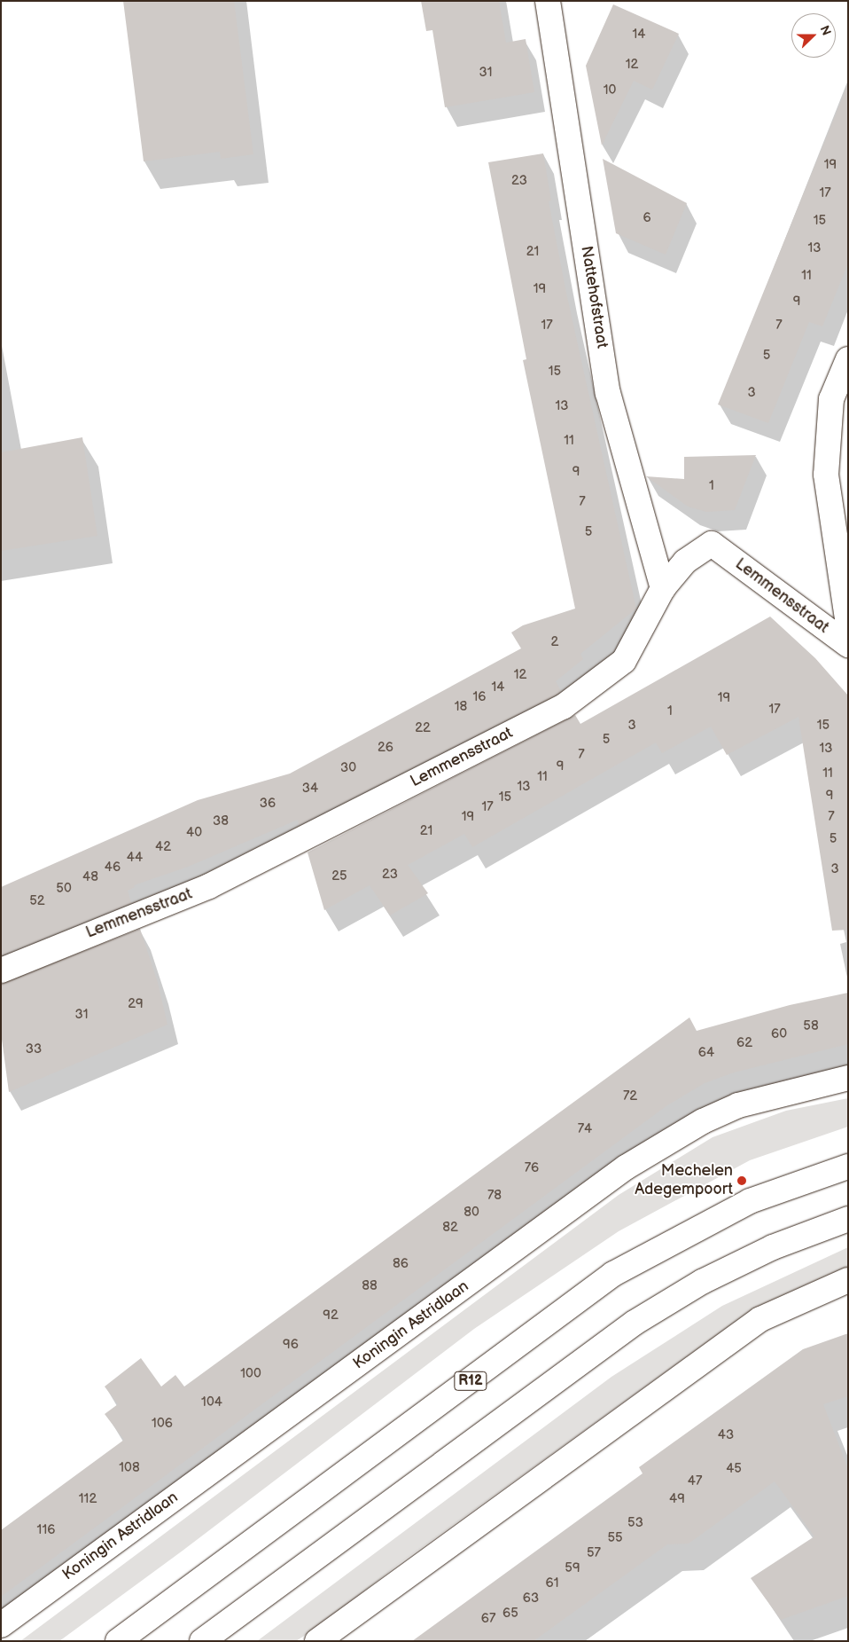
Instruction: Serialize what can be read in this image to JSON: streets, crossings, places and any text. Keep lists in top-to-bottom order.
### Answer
{
  "streets": {
    "street": [
      "Nattehofstraat",
      "Lemmensstraat",
      "Koningin Astridlaan",
      "R12"
    ]
  },
  "crossings": [
    ["Nattehofstraat", "Lemmensstraat"]
  ],
  "places": ["Mechelen Adegempoort"],
  "house_numbers": [
    "14",
    "12",
    "31",
    "10",
    "19",
    "23",
    "17",
    "6",
    "15",
    "13",
    "21",
    "11",
    "19",
    "9",
    "17",
    "7",
    "5",
    "15",
    "3",
    "13",
    "11",
    "9",
    "1",
    "7",
    "5",
    "2",
    "12",
    "14",
    "16",
    "19",
    "18",
    "17",
    "1",
    "3",
    "15",
    "22",
    "5",
    "26",
    "13",
    "7",
    "9",
    "30",
    "11",
    "11",
    "13",
    "34",
    "9",
    "15",
    "36",
    "17",
    "19",
    "7",
    "38",
    "21",
    "40",
    "5",
    "42",
    "44",
    "46",
    "3",
    "23",
    "25",
    "48",
    "50",
    "52",
    "29",
    "31",
    "58",
    "60",
    "62",
    "33",
    "64",
    "72",
    "74",
    "76",
    "78",
    "80",
    "82",
    "86",
    "88",
    "92",
    "96",
    "100",
    "104",
    "106",
    "43",
    "108",
    "45",
    "47",
    "112",
    "49",
    "53",
    "116",
    "55",
    "57",
    "59",
    "61",
    "63",
    "65",
    "67"
  ],
  "north": "right"
}
